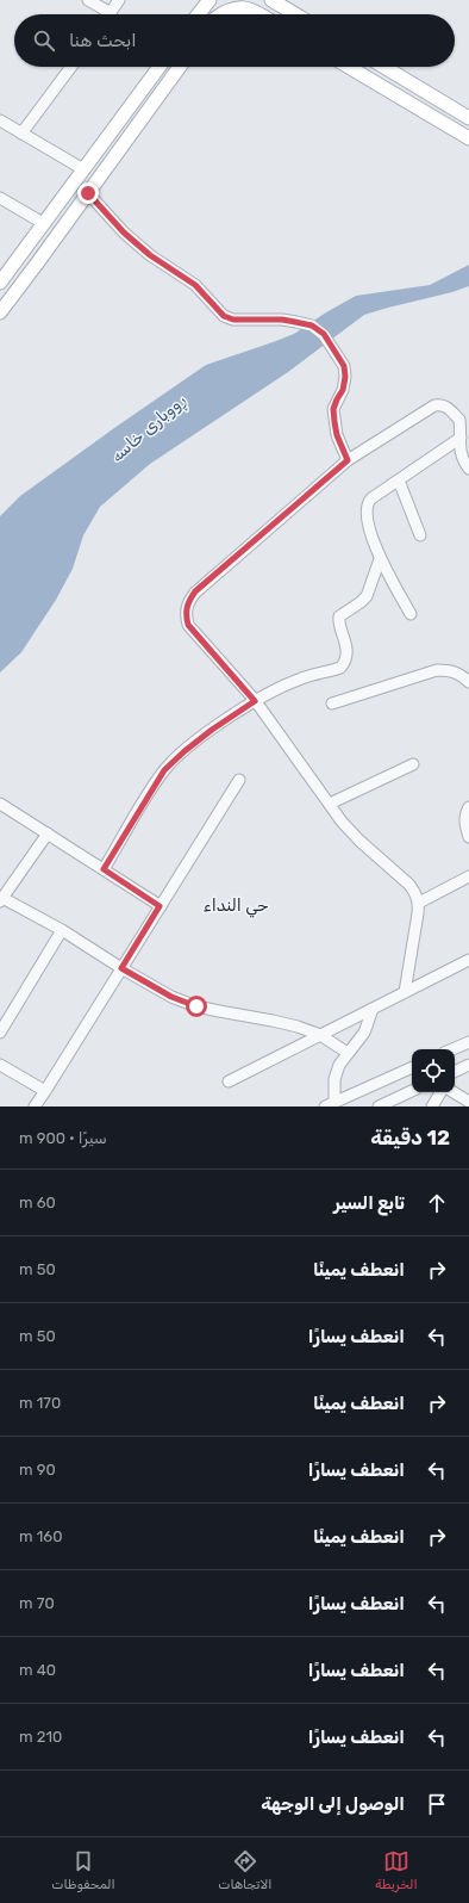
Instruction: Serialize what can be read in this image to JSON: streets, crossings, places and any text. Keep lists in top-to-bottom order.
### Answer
{
  "districts": ["حي النداء"],
  "water": ["ڕووباری خاسە"],
  "page": {
    "search": "ابحث هنا",
    "heading": ["12 دقيقة", "سيرًا · 900 m"],
    "list": [
      ["تابع السير", "60 m"],
      ["انعطف يمينًا", "50 m"],
      ["انعطف يسارًا", "50 m"],
      ["انعطف يمينًا", "170 m"],
      ["انعطف يسارًا", "90 m"],
      ["انعطف يمينًا", "160 m"],
      ["انعطف يسارًا", "70 m"],
      ["انعطف يسارًا", "40 m"],
      ["انعطف يسارًا", "210 m"],
      "الوصول إلى الوجهة"
    ],
    "nav": ["الخريطة", "الاتجاهات", "المحفوظات"]
  }
}
